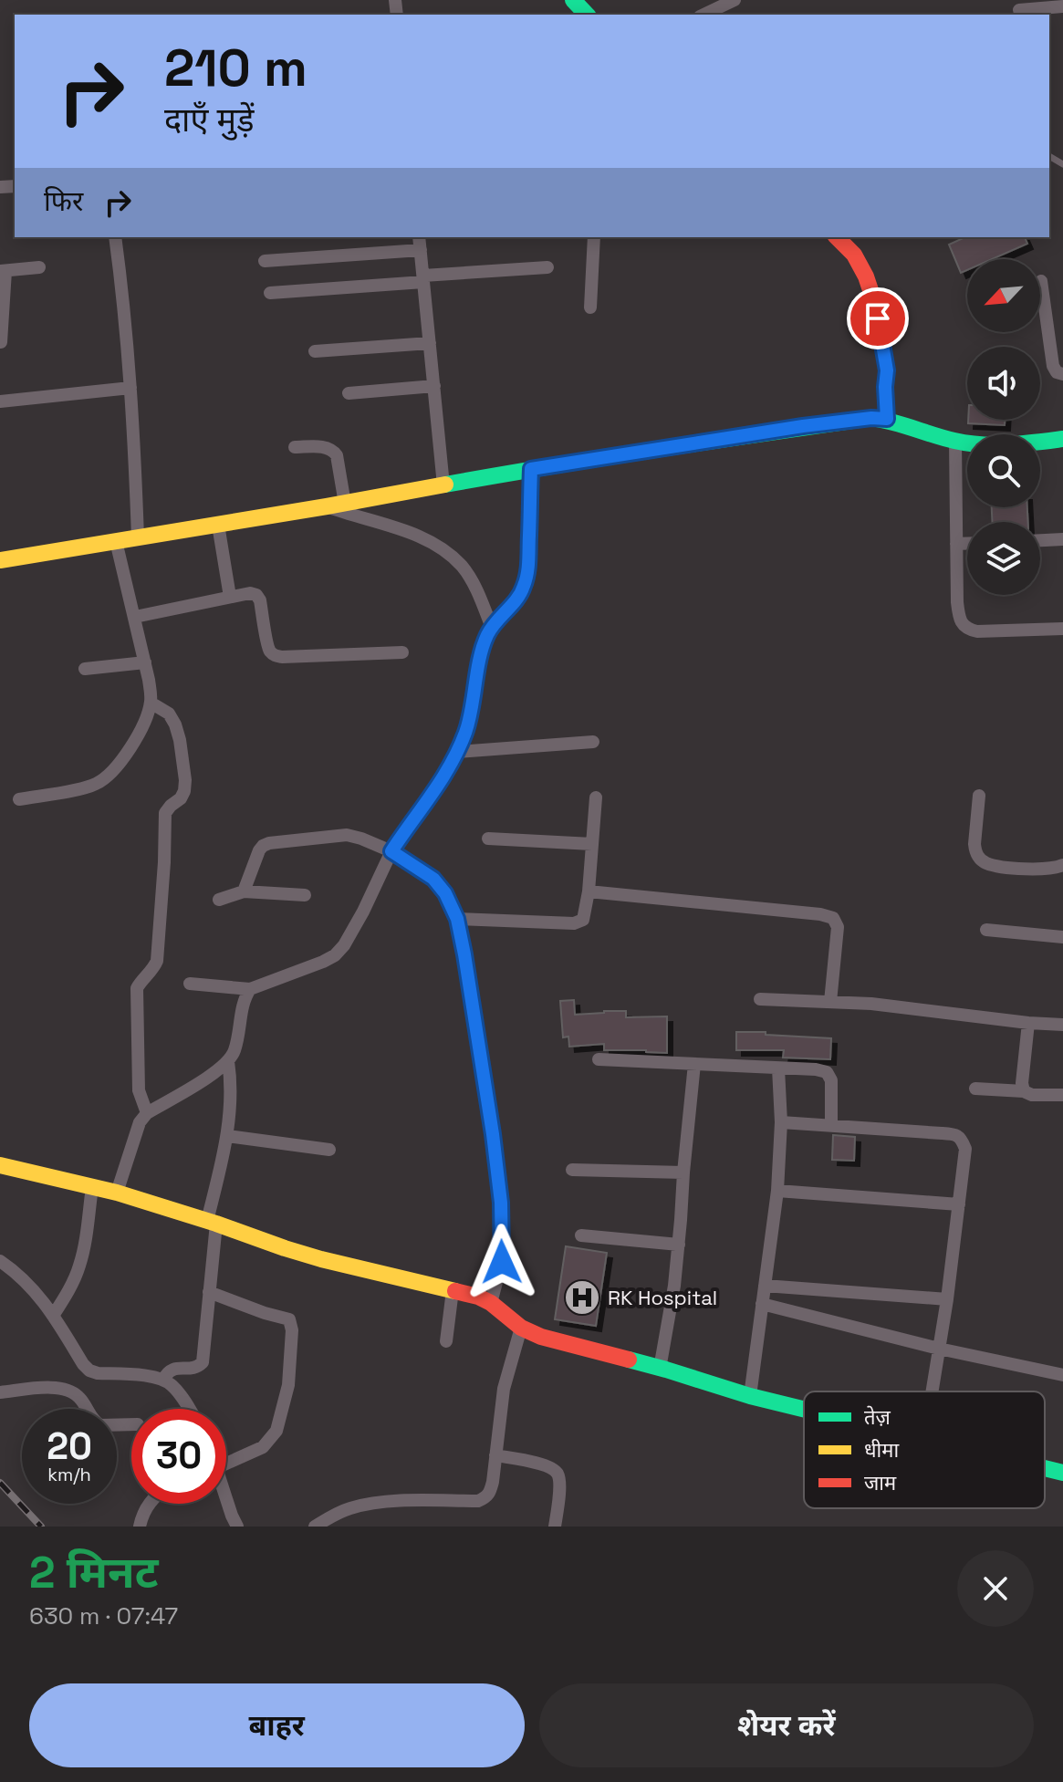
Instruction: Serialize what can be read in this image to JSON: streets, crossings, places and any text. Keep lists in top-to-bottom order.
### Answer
{
  "places": {
    "hospital": ["RK Hospital"]
  },
  "legend": ["तेज़", "धीमा", "जाम"],
  "north": "bottom left",
  "page": {
    "turn": ["210 m", "दाएँ मुड़ें"],
    "then": "फिर",
    "speed": "20 km/h",
    "limit": "30",
    "heading": ["2 मिनट", "630 m · 07:47"],
    "buttons": ["बाहर", "शेयर करें"]
  }
}
